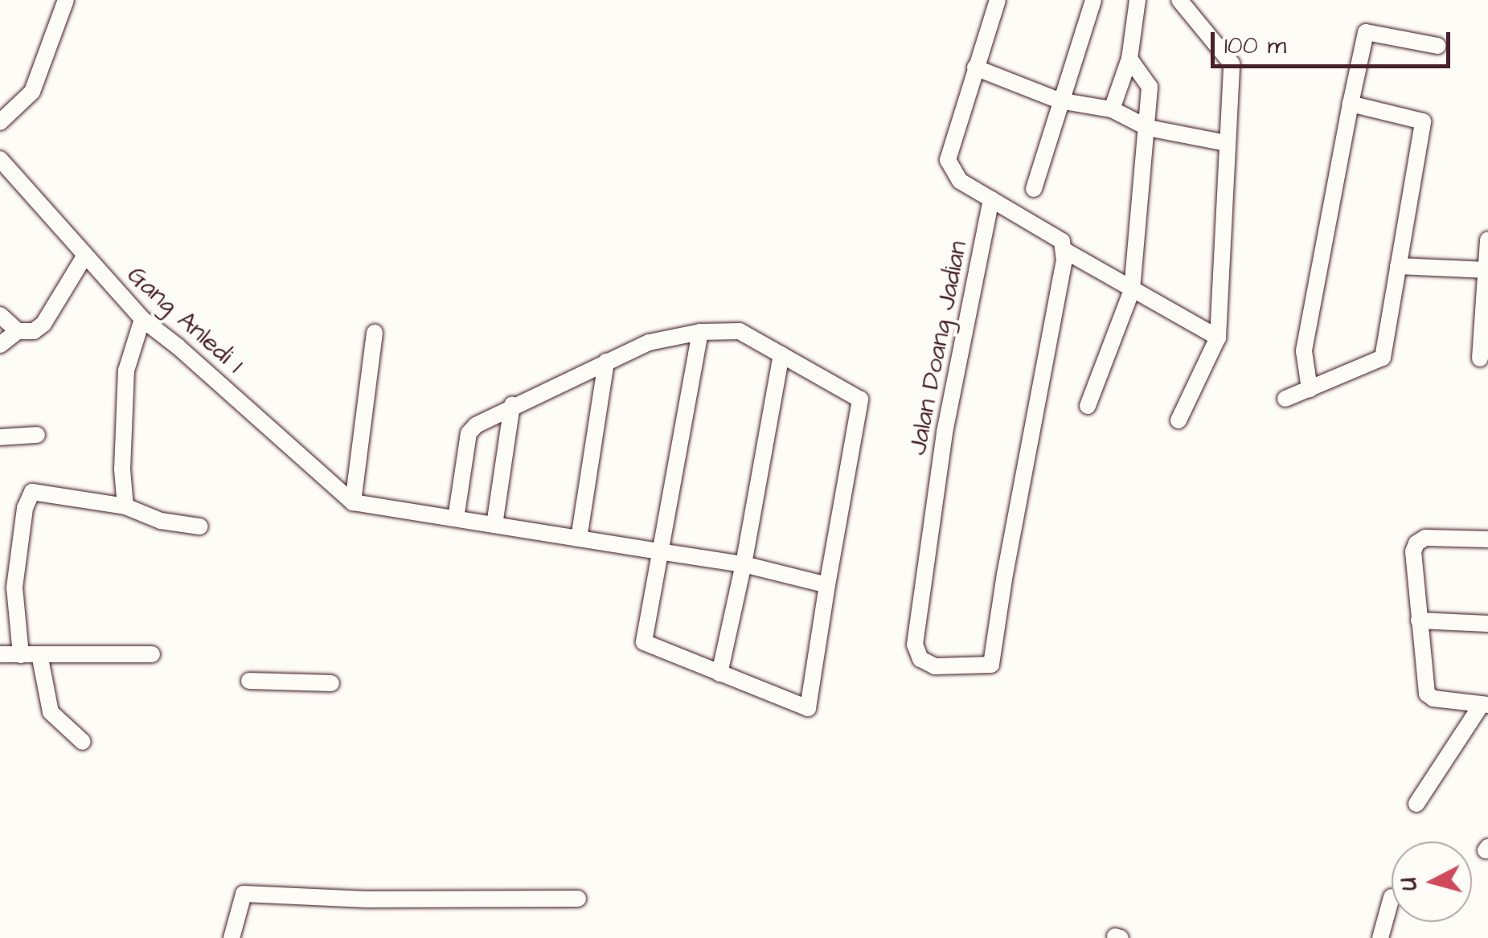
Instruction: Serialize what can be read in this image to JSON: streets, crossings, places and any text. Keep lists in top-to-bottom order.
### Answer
{
  "streets": {
    "street": ["Gang Anledi 1", "Jalan Doang Jadian"]
  },
  "scale_bar": "100 m",
  "north": "left"
}
